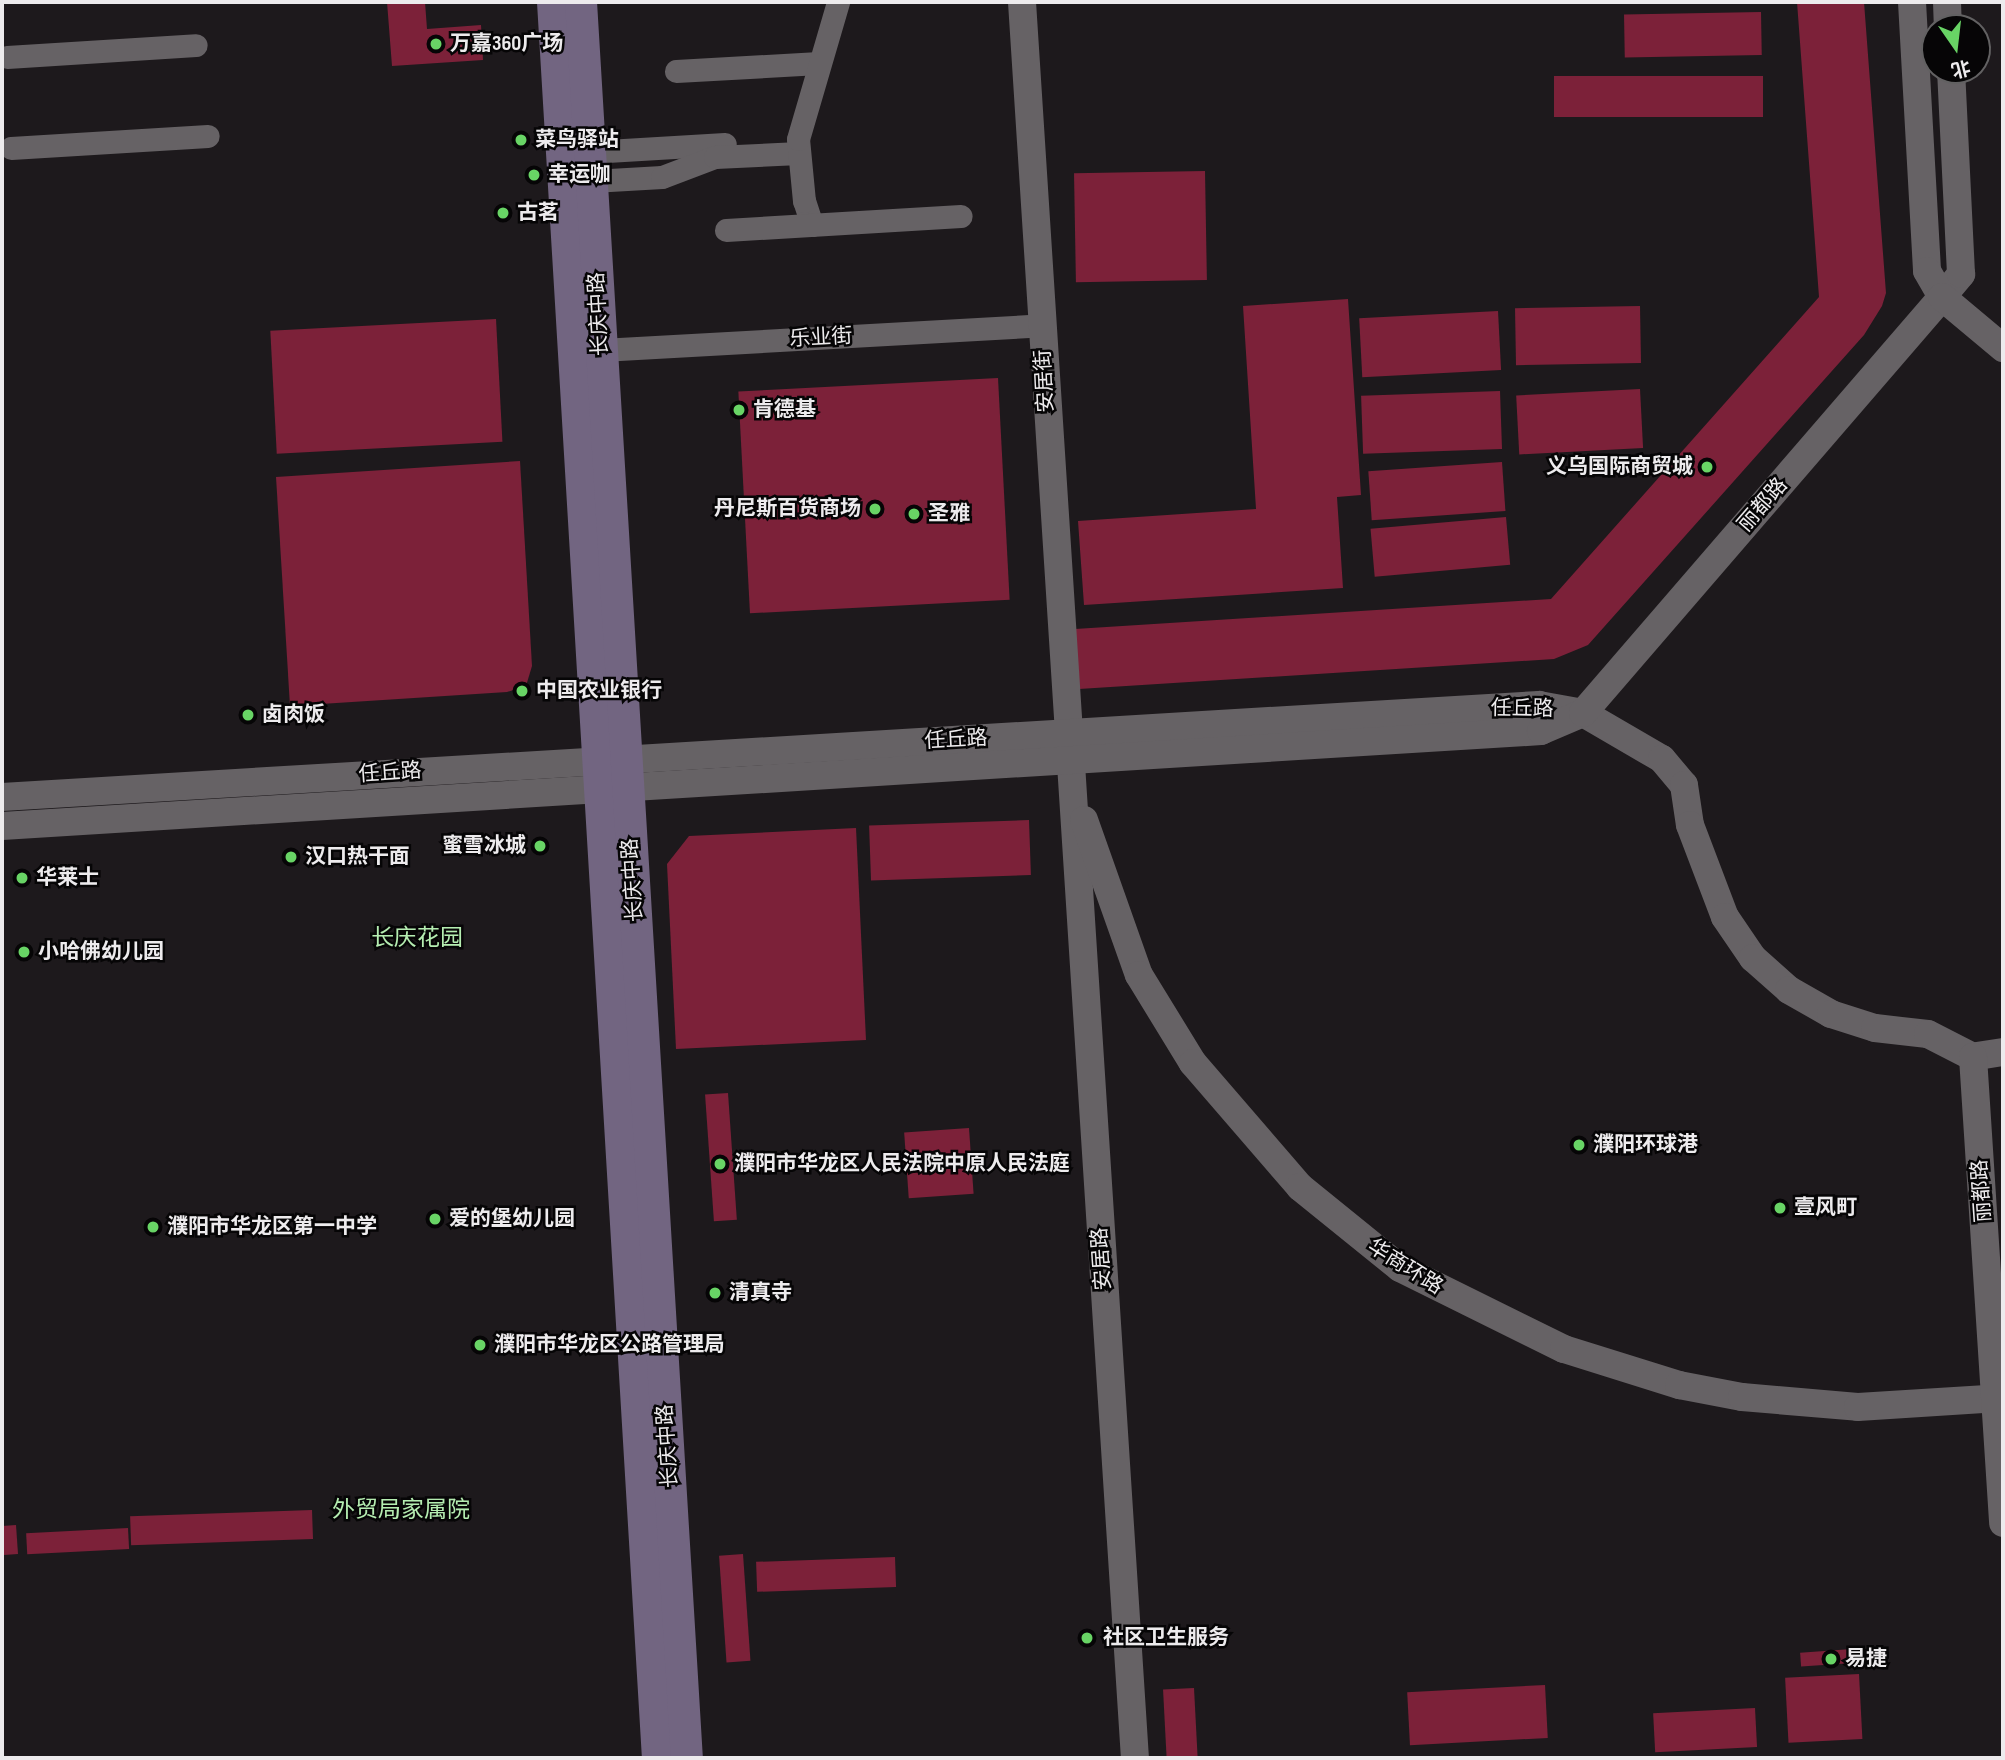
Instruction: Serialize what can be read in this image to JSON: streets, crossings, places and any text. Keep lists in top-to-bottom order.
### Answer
{
  "streets": {
    "main road": ["长庆中路"],
    "street": [
      "乐业街",
      "安居街",
      "丽都路",
      "任丘路",
      "安居路",
      "华商环路"
    ]
  },
  "crossings": [
    ["长庆中路", "乐业街"],
    ["长庆中路", "任丘路"],
    ["乐业街", "安居街"],
    ["安居街", "任丘路"],
    ["安居街", "安居路"],
    ["安居街", "华商环路"],
    ["丽都路", "任丘路"],
    ["丽都路", "华商环路"],
    ["任丘路", "安居路"],
    ["任丘路", "华商环路"],
    ["安居路", "华商环路"]
  ],
  "districts": ["长庆花园", "外贸局家属院"],
  "places": [
    "万嘉360广场",
    "菜鸟驿站",
    "幸运咖",
    "古茗",
    "肯德基",
    "义乌国际商贸城",
    "丹尼斯百货商场",
    "圣雅",
    "中国农业银行",
    "卤肉饭",
    "蜜雪冰城",
    "汉口热干面",
    "华莱士",
    "小哈佛幼儿园",
    "濮阳环球港",
    "濮阳市华龙区人民法院中原人民法庭",
    "壹风町",
    "爱的堡幼儿园",
    "濮阳市华龙区第一中学",
    "清真寺",
    "濮阳市华龙区公路管理局",
    "社区卫生服务",
    "易捷"
  ],
  "north": "bottom"
}
